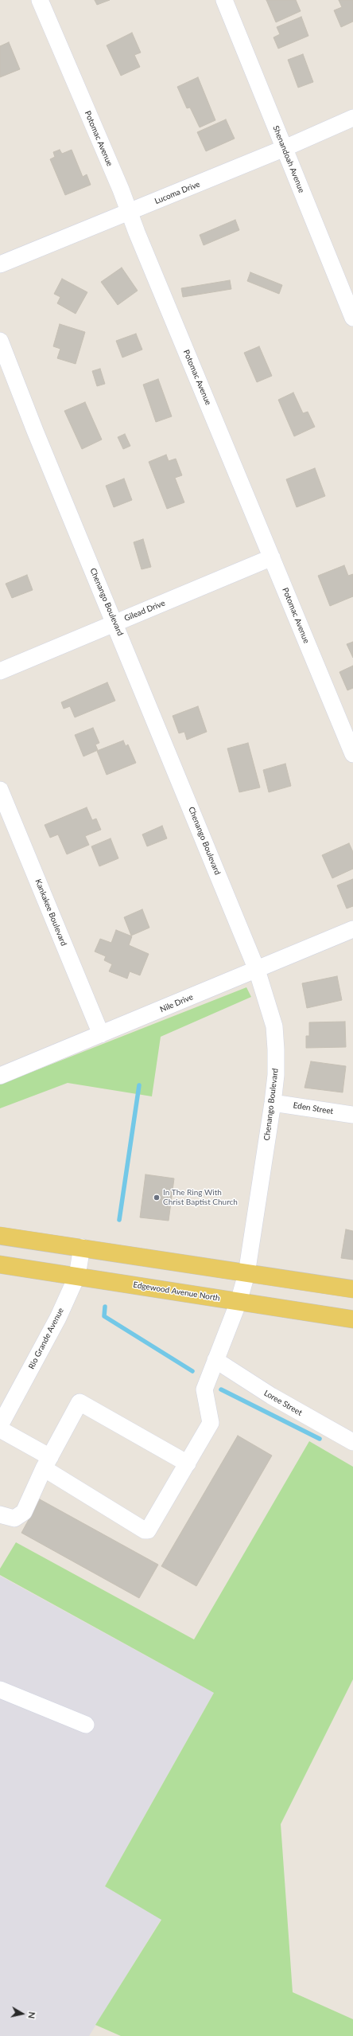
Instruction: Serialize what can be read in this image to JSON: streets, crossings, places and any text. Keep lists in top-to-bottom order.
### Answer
{
  "streets": {
    "main road": ["Edgewood Avenue North"],
    "street": [
      "Potomac Avenue",
      "Shenandoah Avenue",
      "Lucoma Drive",
      "Chenango Boulevard",
      "Gilead Drive",
      "Kankakee Boulevard",
      "Nile Drive",
      "Eden Street",
      "Rio Grande Avenue",
      "Loree Street"
    ]
  },
  "crossings": [
    ["Potomac Avenue", "Lucoma Drive"],
    ["Potomac Avenue", "Gilead Drive"],
    ["Shenandoah Avenue", "Lucoma Drive"],
    ["Chenango Boulevard", "Gilead Drive"],
    ["Chenango Boulevard", "Nile Drive"],
    ["Chenango Boulevard", "Eden Street"],
    ["Chenango Boulevard", "Edgewood Avenue North"],
    ["Chenango Boulevard", "Loree Street"],
    ["Kankakee Boulevard", "Nile Drive"],
    ["Edgewood Avenue North", "Rio Grande Avenue"]
  ],
  "places": ["In The Ring With Christ Baptist Church"],
  "north": "right"
}
